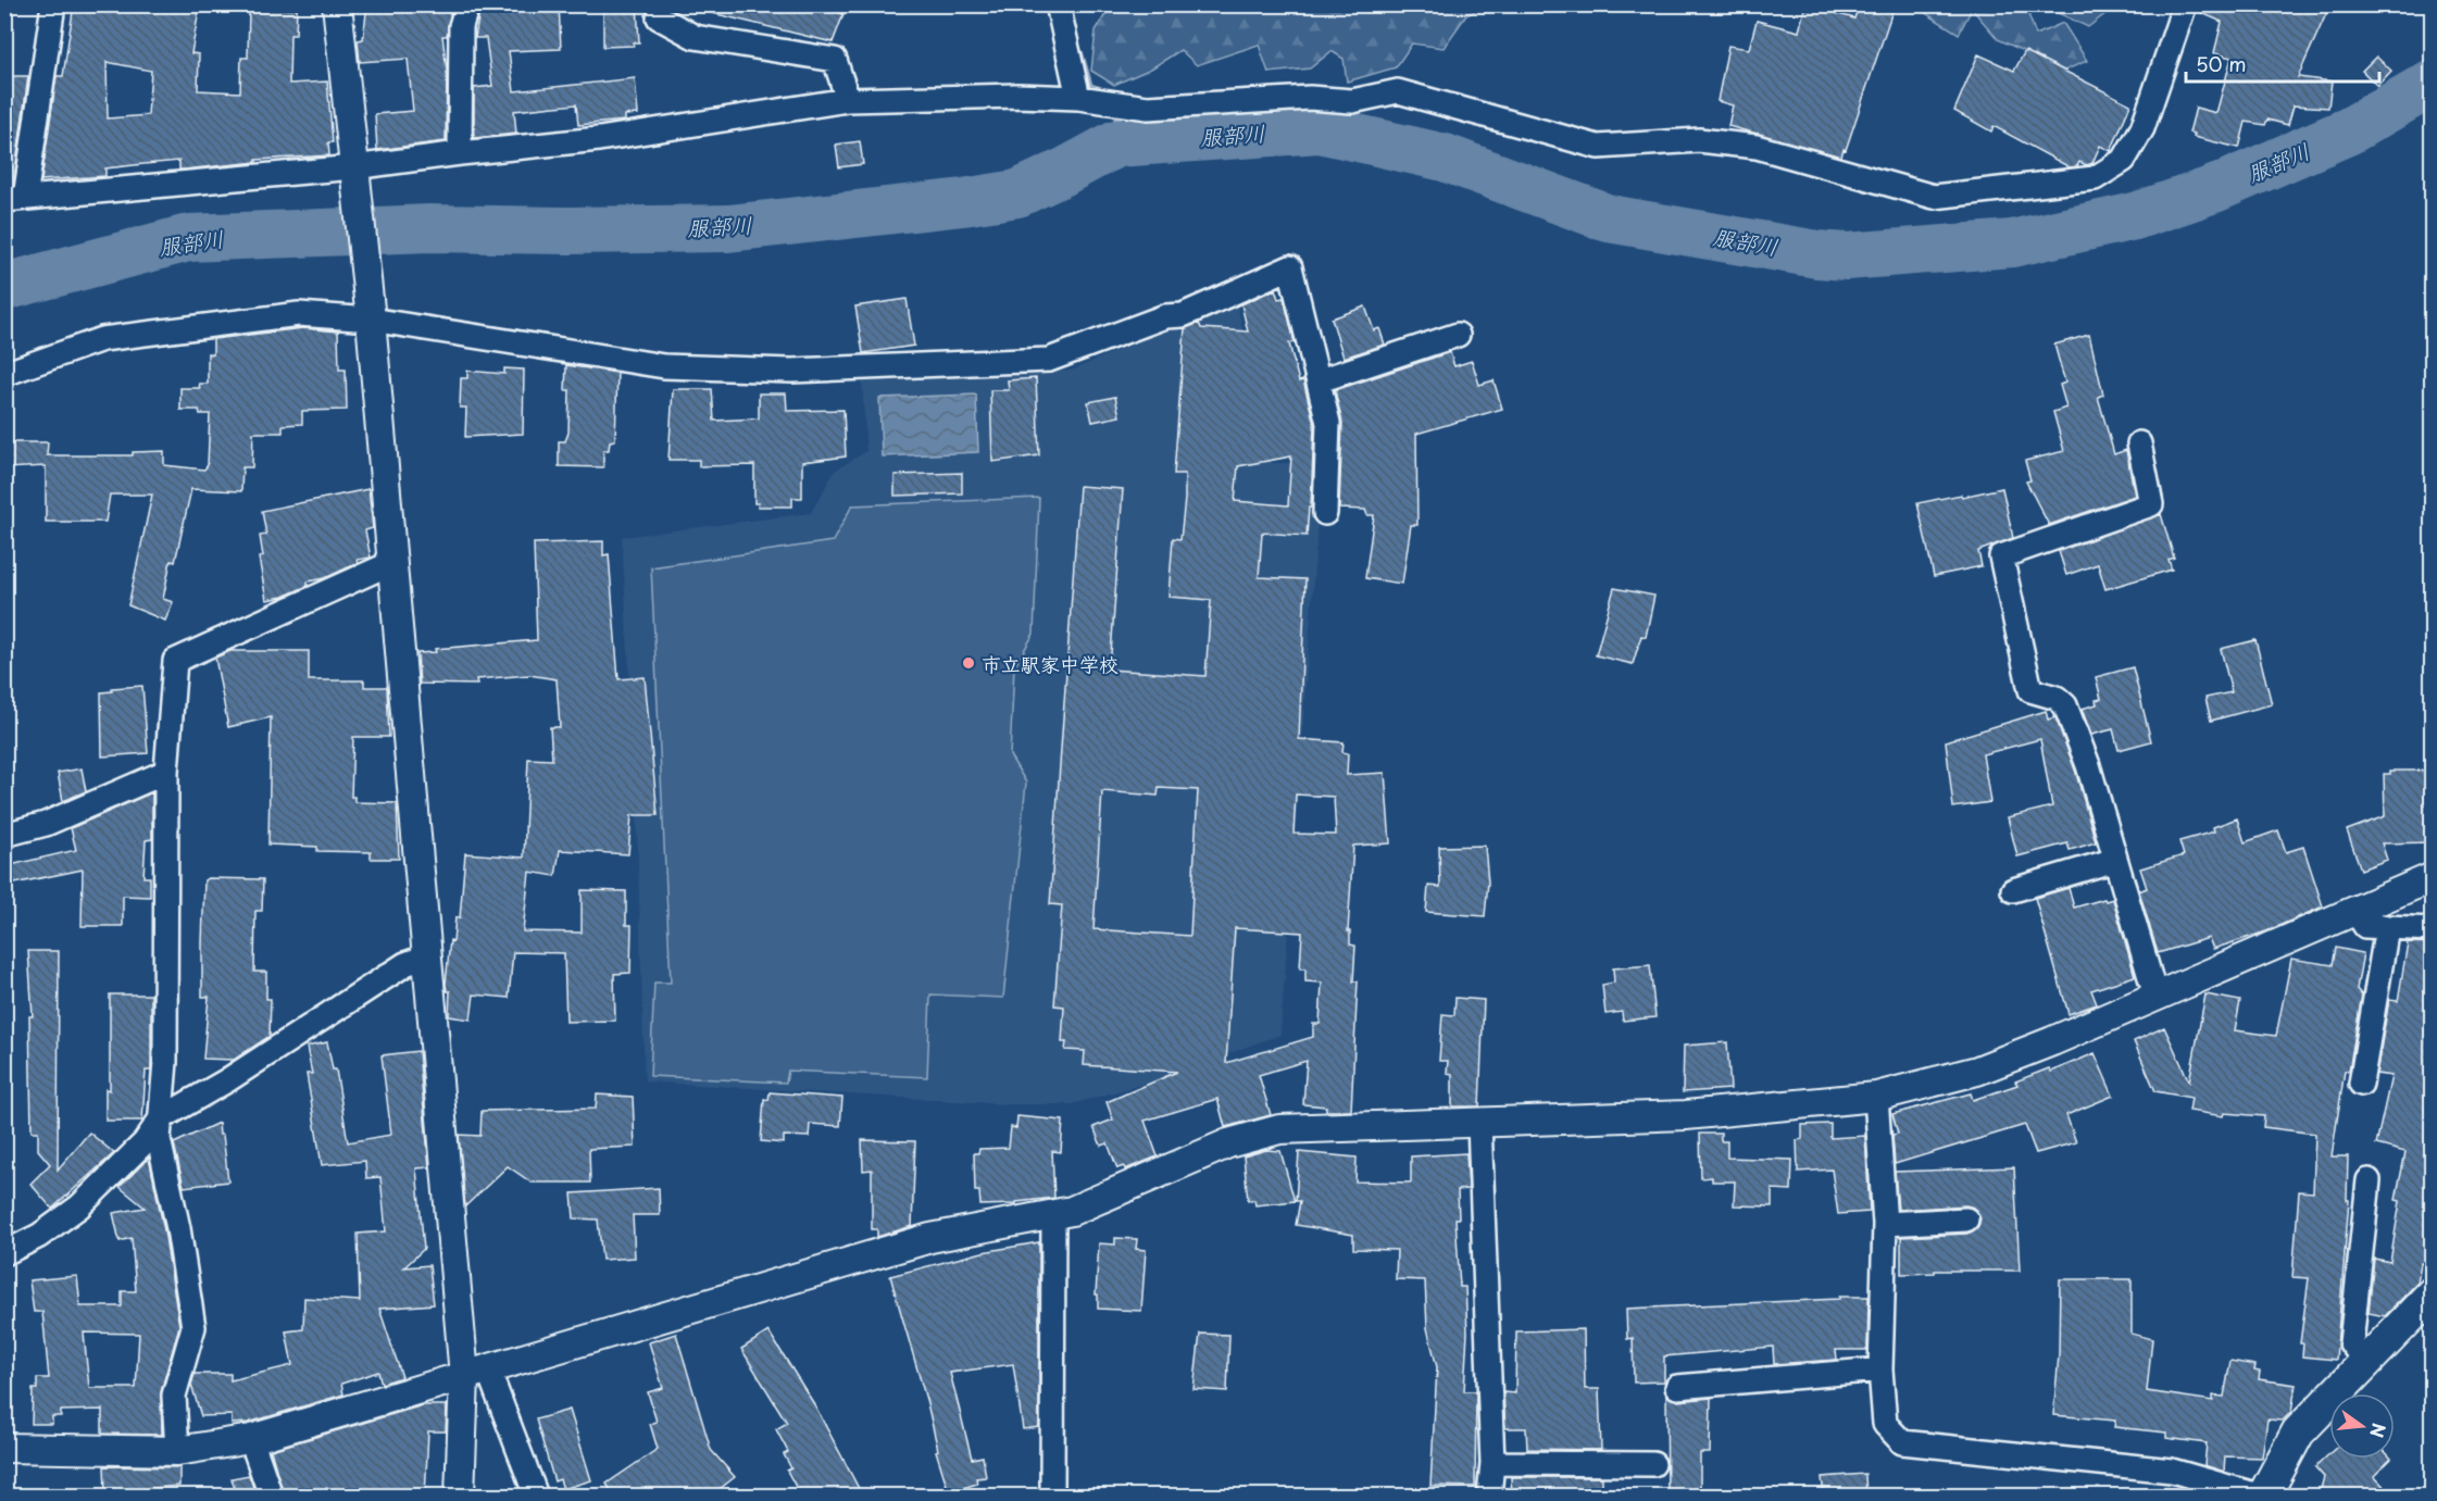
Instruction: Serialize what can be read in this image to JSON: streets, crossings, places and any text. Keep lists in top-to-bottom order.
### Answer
{
  "water": ["服部川"],
  "places": ["市立駅家中学校"],
  "scale_bar": "50 m",
  "north": "right"
}
